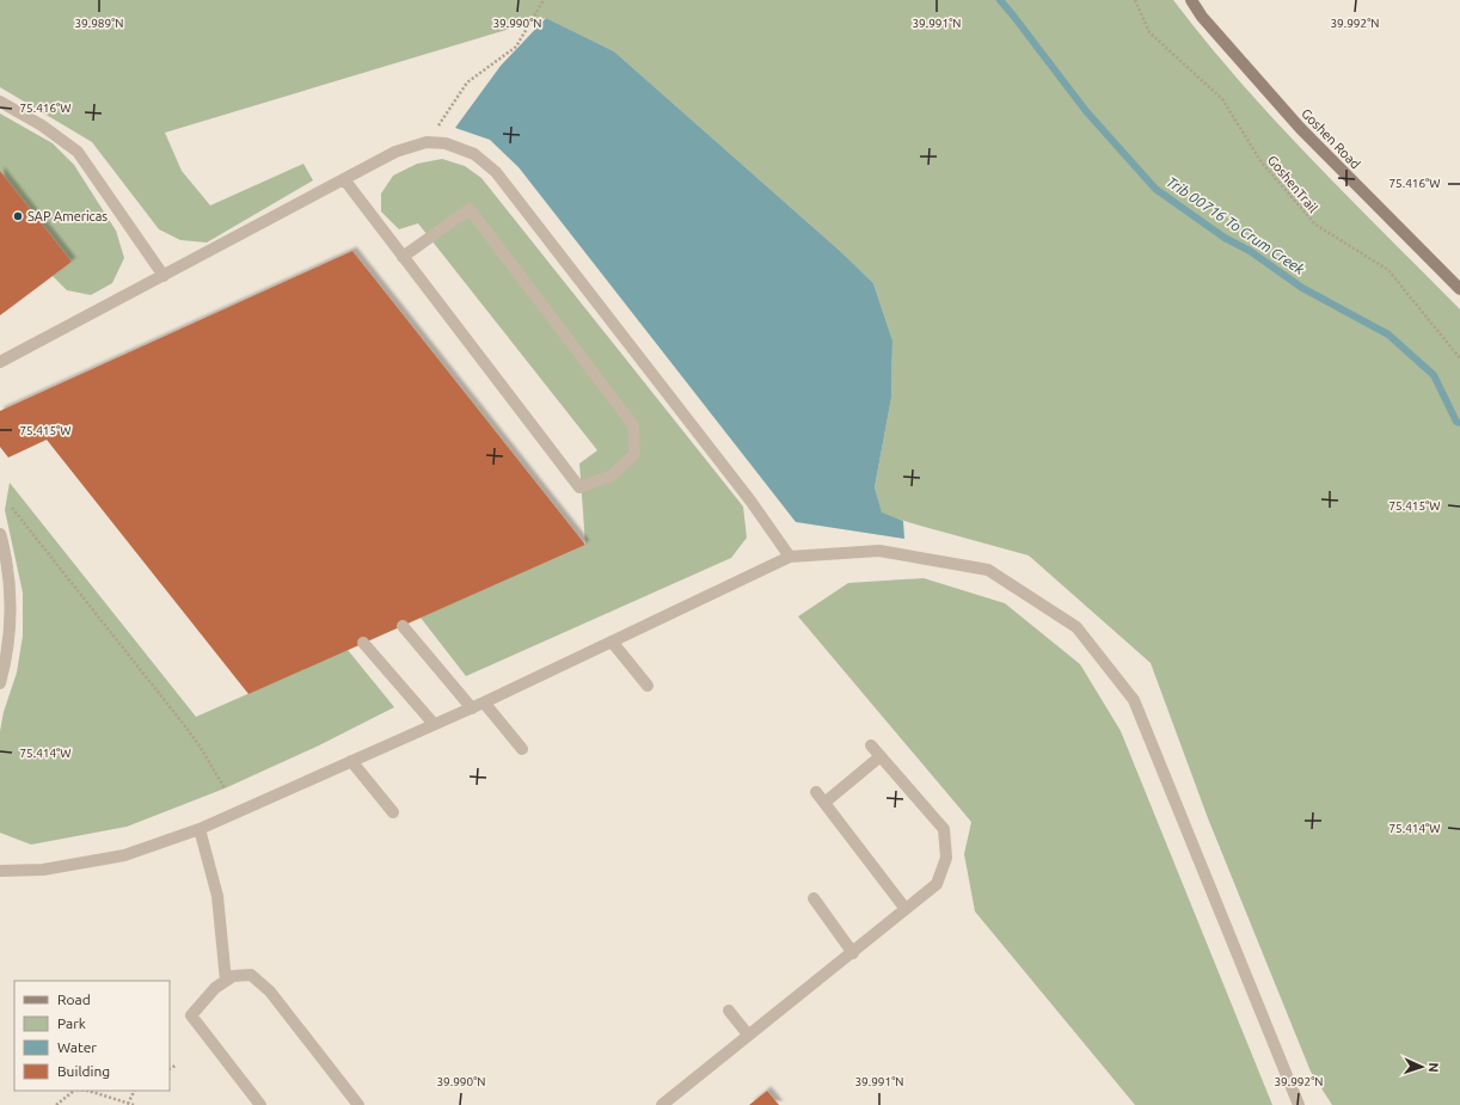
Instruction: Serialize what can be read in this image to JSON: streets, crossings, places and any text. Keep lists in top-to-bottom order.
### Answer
{
  "streets": {
    "main road": ["Goshen Road"],
    "path": ["GoshenTrail"]
  },
  "water": ["Trib 00716 To Crum Creek"],
  "places": ["SAP Americas"],
  "legend": [
    "Road",
    "Park",
    "Water",
    "Building"
  ],
  "north": "right",
  "coordinates": [
    "39.989°N",
    "39.990°N",
    "39.991°N",
    "39.992°N",
    "75.416°W",
    "75.415°W",
    "75.414°W"
  ]
}
